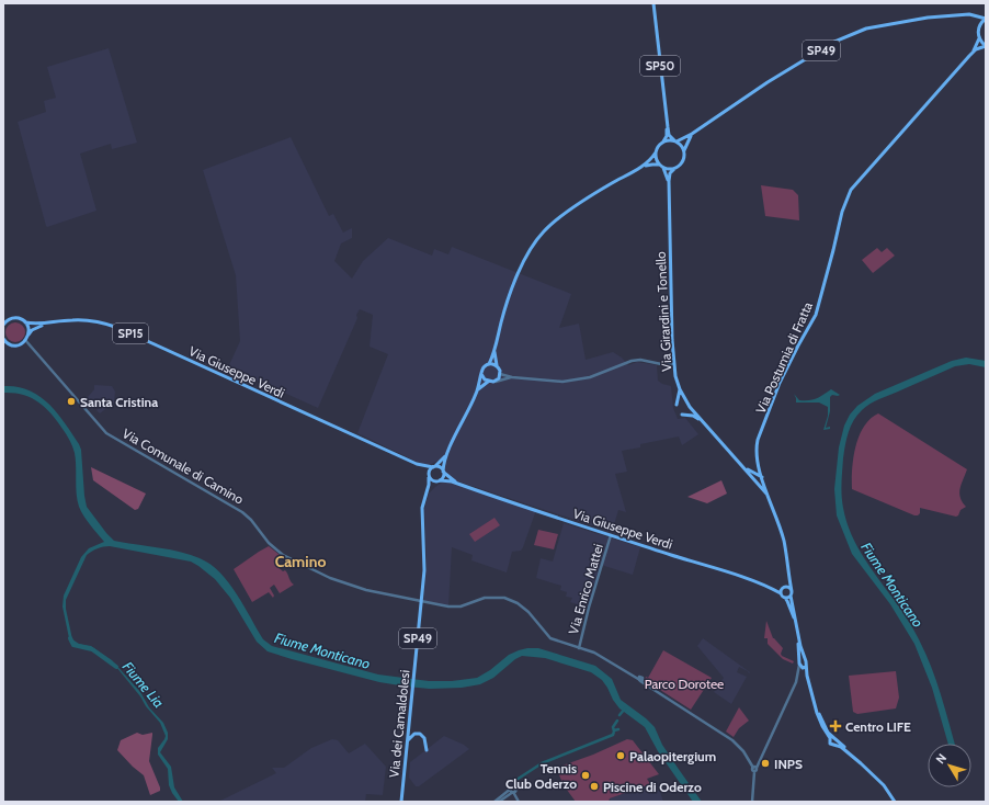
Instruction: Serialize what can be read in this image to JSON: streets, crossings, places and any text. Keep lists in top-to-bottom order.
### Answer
{
  "streets": {
    "main road": [
      "SP49",
      "SP50",
      "Via Girardini e Tonello",
      "SP15",
      "Via Postumia di Fratta",
      "Via Giuseppe Verdi",
      "Via dei Camaldolesi"
    ],
    "street": ["Via Comunale di Camino", "Via Enrico Mattei"]
  },
  "crossings": [
    ["SP49", "SP50"],
    ["SP49", "Via Girardini e Tonello"],
    ["SP49", "Via Giuseppe Verdi"],
    ["SP49", "Via dei Camaldolesi"],
    ["SP50", "Via Girardini e Tonello"],
    ["Via Girardini e Tonello", "Via Postumia di Fratta"],
    ["SP15", "Via Giuseppe Verdi"],
    ["SP15", "Via Comunale di Camino"],
    ["Via Postumia di Fratta", "Via Giuseppe Verdi"],
    ["Via Giuseppe Verdi", "Via Enrico Mattei"],
    ["Via Giuseppe Verdi", "Via dei Camaldolesi"],
    ["Via Comunale di Camino", "Via Enrico Mattei"]
  ],
  "districts": ["Camino"],
  "water": ["Fiume Monticano", "Fiume Lia"],
  "parks": ["Parco Dorotee"],
  "places": {
    "other": [
      "Santa Cristina",
      "Palaopitergium",
      "INPS",
      "Tennis Club Oderzo",
      "Piscine di Oderzo"
    ],
    "health": ["Centro LIFE"]
  },
  "north": "top left"
}
